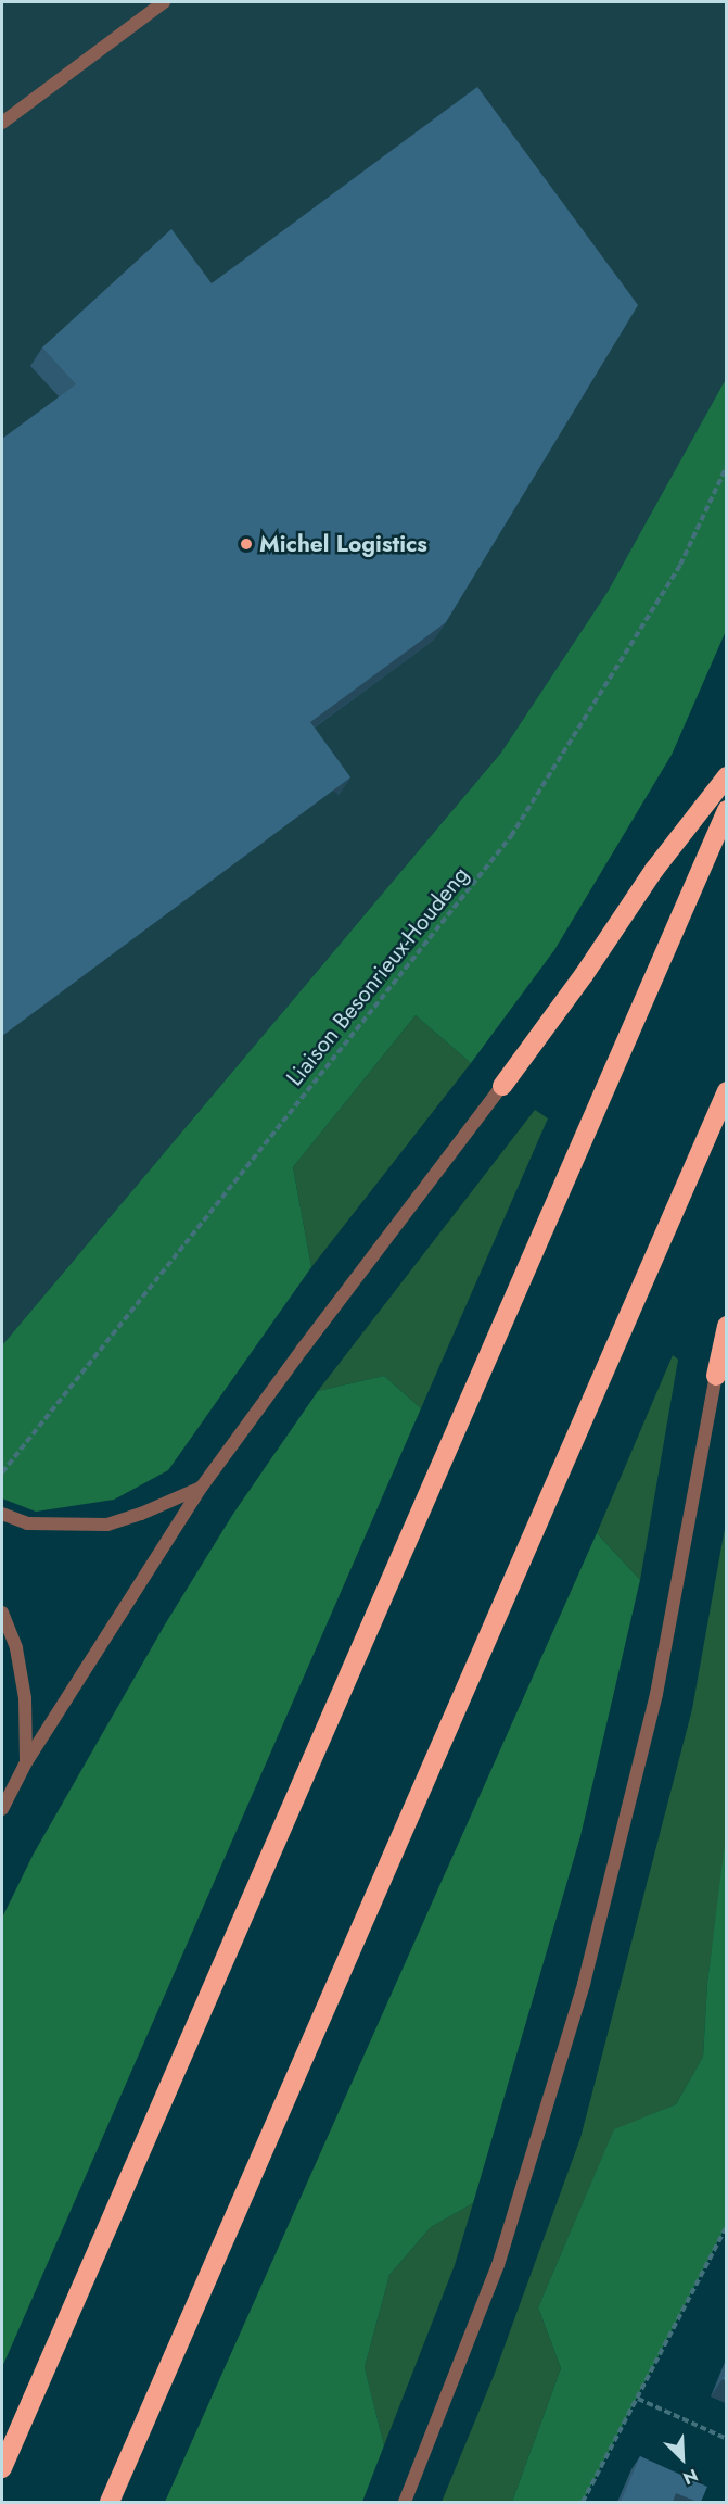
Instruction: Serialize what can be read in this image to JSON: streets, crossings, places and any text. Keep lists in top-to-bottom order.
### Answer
{
  "streets": {
    "path": ["Liaison Besonrieux-Houdeng"]
  },
  "places": ["Michel Logistics"],
  "north": "bottom right"
}
